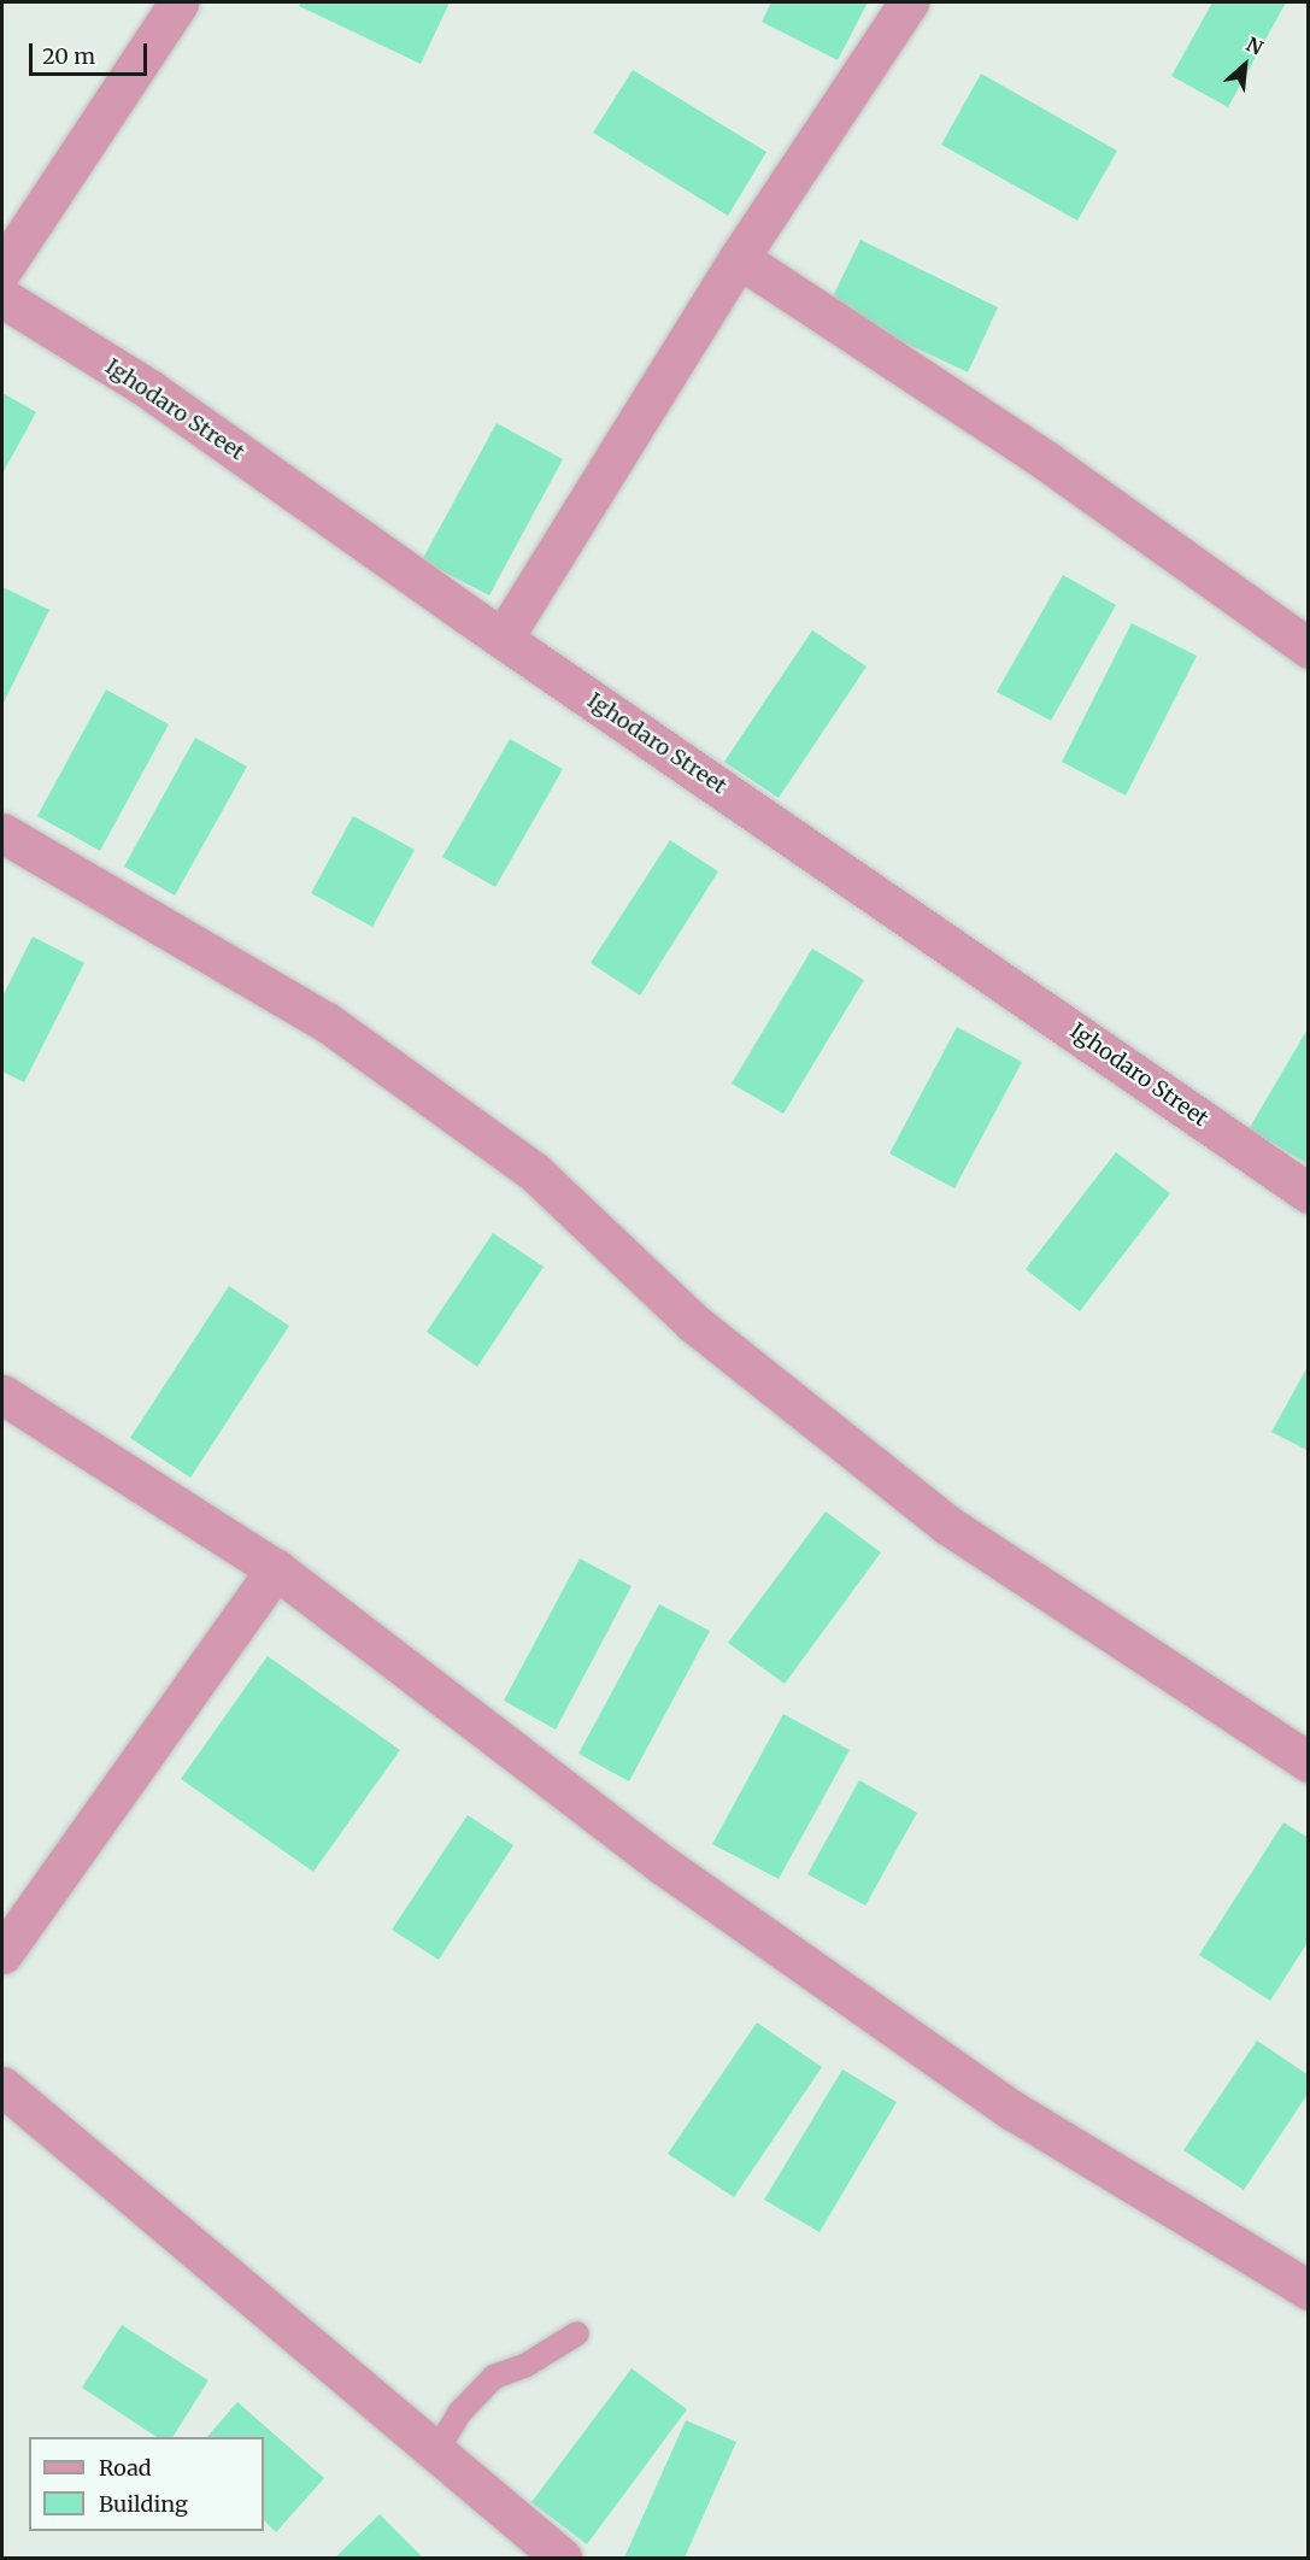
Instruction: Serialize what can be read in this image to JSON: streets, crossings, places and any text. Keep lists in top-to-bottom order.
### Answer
{
  "streets": {
    "street": ["Ighodaro Street"]
  },
  "legend": ["Road", "Building"],
  "scale_bar": "20 m",
  "north": "top right"
}
